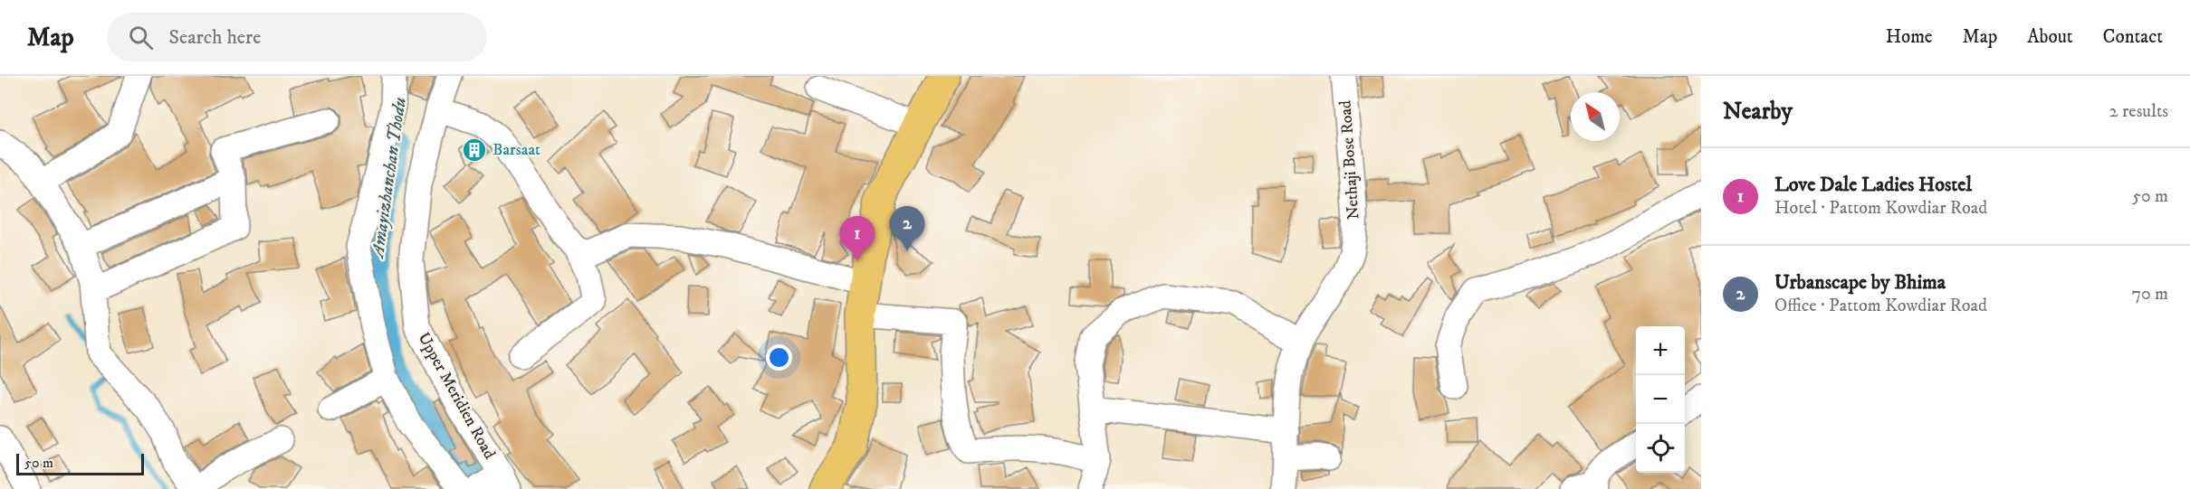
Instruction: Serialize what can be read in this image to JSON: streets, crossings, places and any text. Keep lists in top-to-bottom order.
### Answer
{
  "streets": {
    "street": ["Nethaji Bose Road", "Upper Meridien Road"]
  },
  "water": ["Amayizhanchan Thodu"],
  "places": {
    "building": ["Barsaat"]
  },
  "scale_bar": "50 m",
  "north": "top left",
  "page": {
    "header": "Map",
    "search": "Search here",
    "nav": [
      "Home",
      "Map",
      "About",
      "Contact"
    ],
    "heading": ["Nearby", "2 results"],
    "list": [
      {
        "mark": "1",
        "name": "Love Dale Ladies Hostel",
        "note": "Hotel · Pattom Kowdiar Road",
        "value": "50 m"
      },
      {
        "mark": "2",
        "name": "Urbanscape by Bhima",
        "note": "Office · Pattom Kowdiar Road",
        "value": "70 m"
      }
    ],
    "pins": ["2", "1"],
    "map_buttons": ["+", "−"],
    "scale": "50 m"
  }
}
